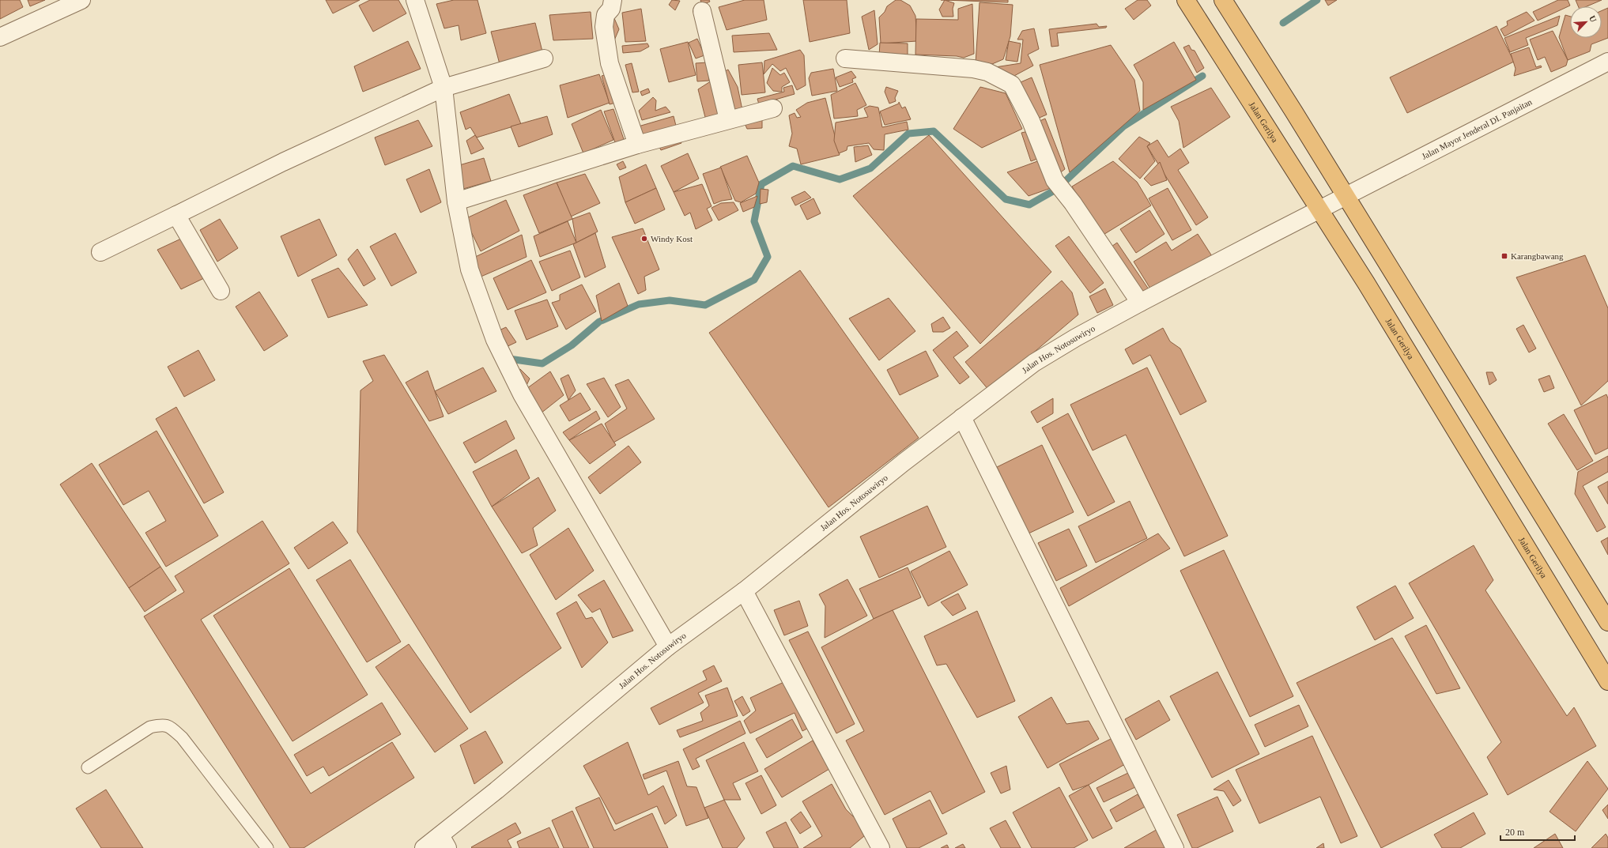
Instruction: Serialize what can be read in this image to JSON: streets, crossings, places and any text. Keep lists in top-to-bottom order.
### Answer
{
  "streets": {
    "highway": ["Jalan Gerilya"],
    "street": ["Jalan Mayor Jenderal DI. Panjaitan", "Jalan Hos. Notosuwiryo"]
  },
  "crossings": [
    ["Jalan Gerilya", "Jalan Mayor Jenderal DI. Panjaitan"],
    ["Jalan Gerilya", "Jalan Hos. Notosuwiryo"],
    ["Jalan Mayor Jenderal DI. Panjaitan", "Jalan Hos. Notosuwiryo"]
  ],
  "places": {
    "other": ["Windy Kost"],
    "transit": ["Karangbawang"]
  },
  "scale_bar": "20 m",
  "north": "top right"
}
